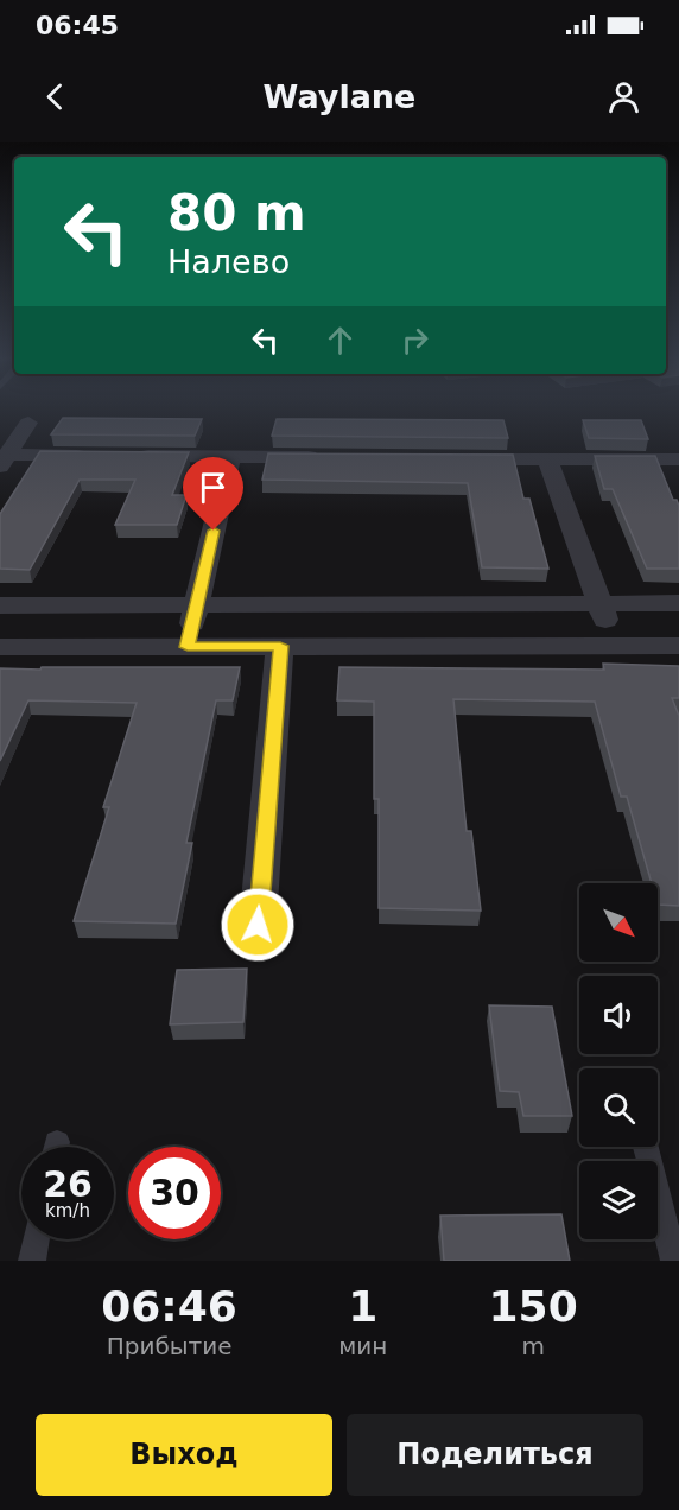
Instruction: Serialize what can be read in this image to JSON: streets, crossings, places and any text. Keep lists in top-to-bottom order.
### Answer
{
  "north": "bottom right",
  "page": {
    "status": "06:45",
    "header": "Waylane",
    "turn": ["80 m", "Налево"],
    "speed": "26 km/h",
    "limit": "30",
    "eta": [
      "06:46",
      "Прибытие",
      "1",
      "мин",
      "150",
      "m"
    ],
    "buttons": ["Выход", "Поделиться"]
  }
}
